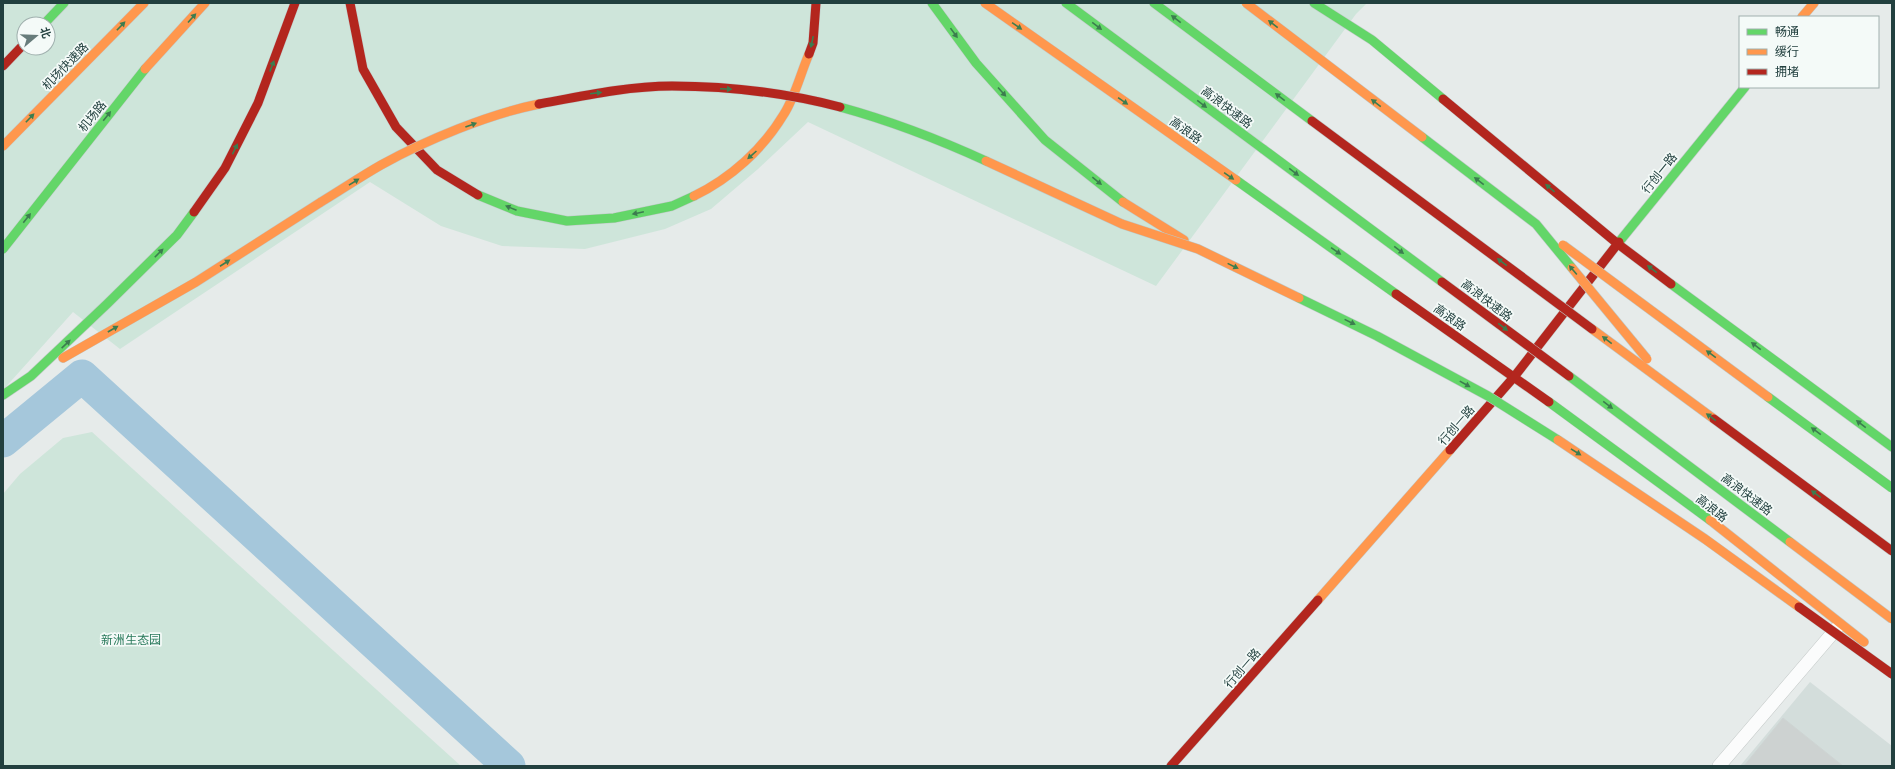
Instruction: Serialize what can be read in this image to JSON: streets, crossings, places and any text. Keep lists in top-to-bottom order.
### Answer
{
  "streets": {
    "main road": [
      "机场快速路",
      "高浪快速路",
      "机场路",
      "高浪路",
      "行创一路"
    ]
  },
  "crossings": [
    ["高浪路", "行创一路"]
  ],
  "one_way": ["机场快速路", "机场路"],
  "parks": ["新洲生态园"],
  "legend": ["畅通", "缓行", "拥堵"],
  "north": "right"
}
